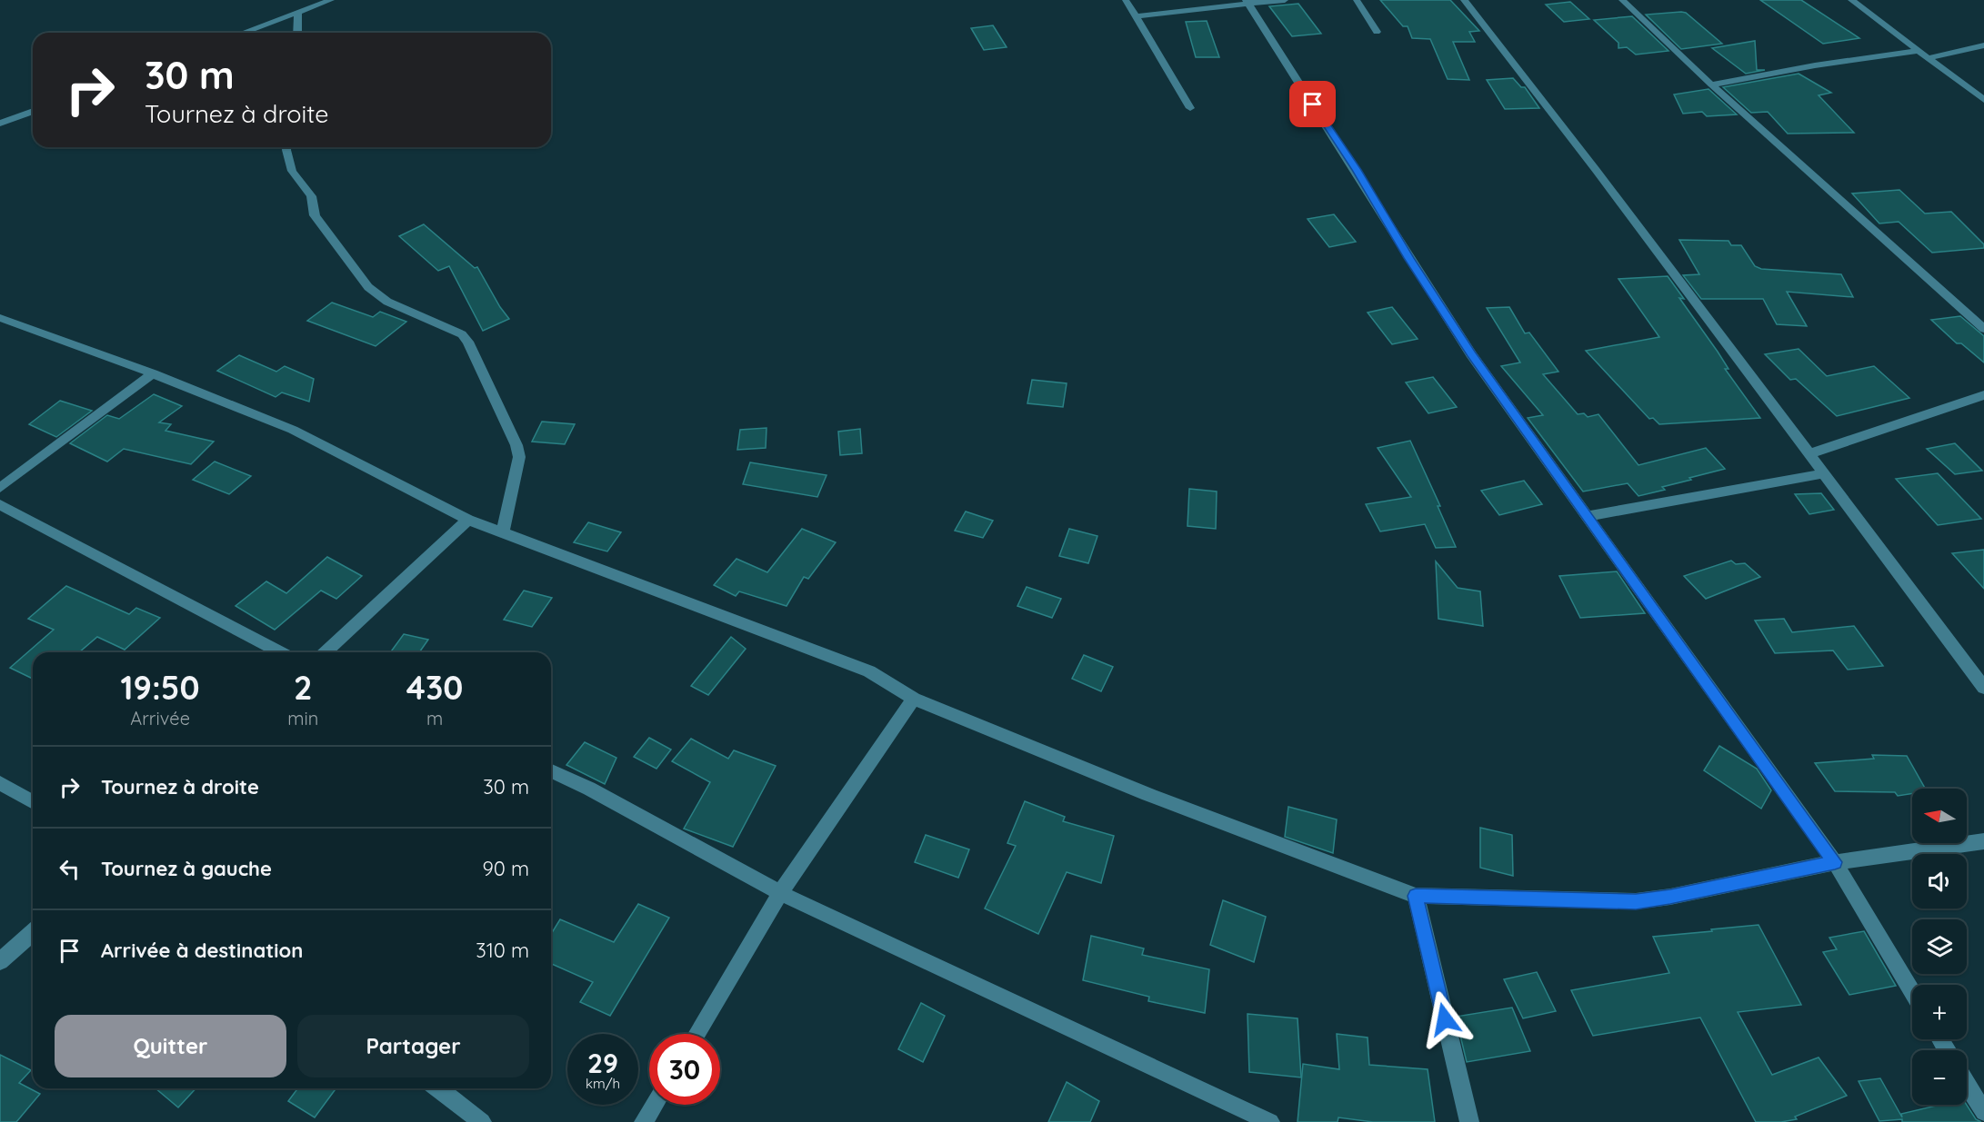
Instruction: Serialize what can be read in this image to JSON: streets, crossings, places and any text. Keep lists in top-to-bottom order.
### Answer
{
  "north": "left",
  "page": {
    "turn": ["30 m", "Tournez à droite"],
    "eta": [
      "19:50",
      "Arrivée",
      "2",
      "min",
      "430",
      "m"
    ],
    "list": [
      {
        "name": "Tournez à droite",
        "value": "30 m"
      },
      {
        "name": "Tournez à gauche",
        "value": "90 m"
      },
      {
        "name": "Arrivée à destination",
        "value": "310 m"
      }
    ],
    "map_buttons": ["+", "−"],
    "buttons": ["Quitter", "Partager"],
    "speed": "29 km/h",
    "limit": "30"
  }
}
